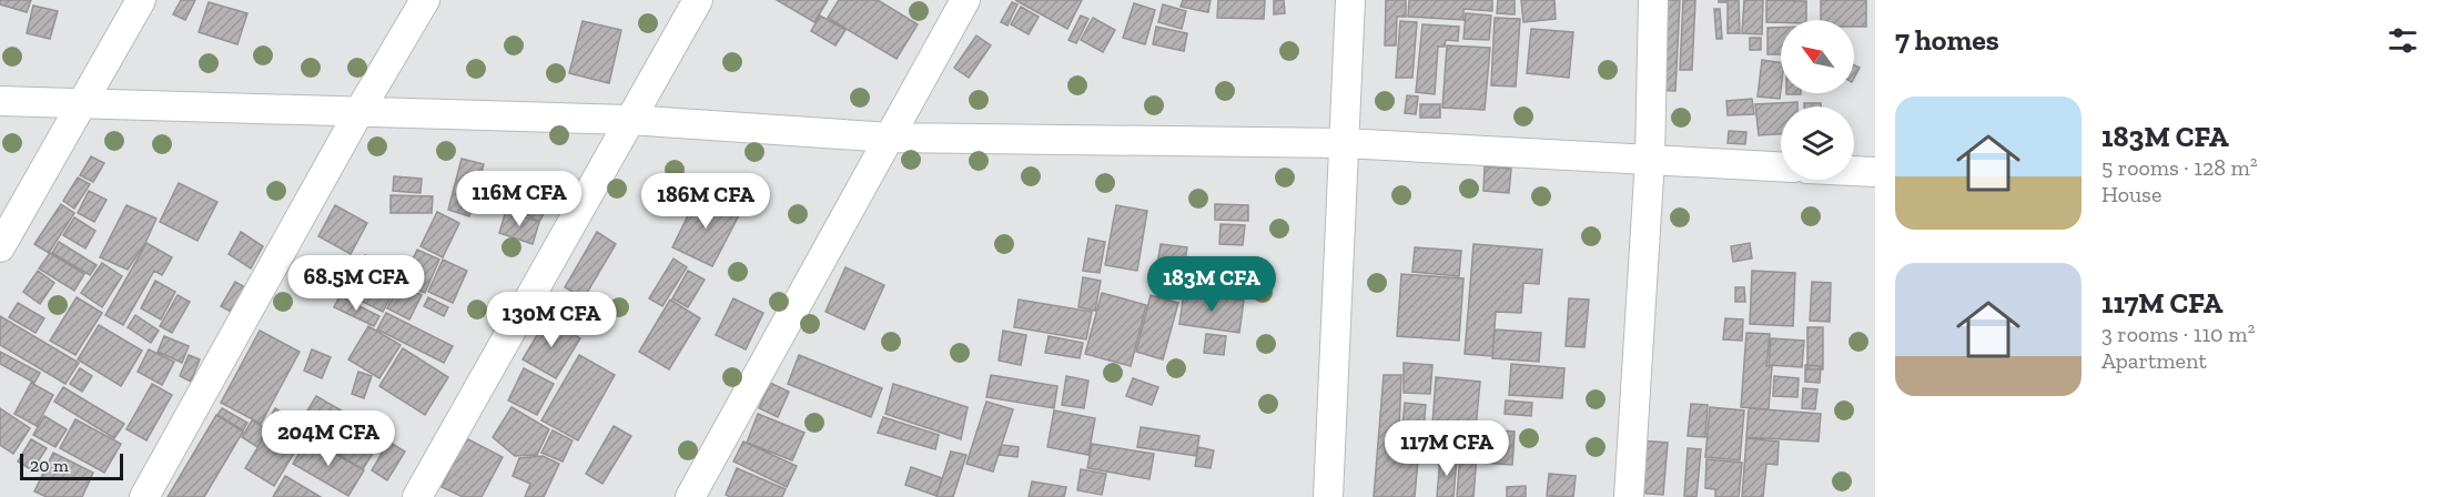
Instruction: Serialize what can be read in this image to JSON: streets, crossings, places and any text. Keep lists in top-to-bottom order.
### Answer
{
  "scale_bar": "20 m",
  "north": "top left",
  "page": {
    "heading": "7 homes",
    "list": [
      {
        "name": "183M CFA",
        "note": "5 rooms · 128 m² · House"
      },
      {
        "name": "117M CFA",
        "note": "3 rooms · 110 m² · Apartment"
      }
    ],
    "price": [
      "116M CFA",
      "186M CFA",
      "68.5M CFA",
      "183M CFA",
      "130M CFA",
      "204M CFA",
      "117M CFA"
    ],
    "scale": "20 m"
  }
}
